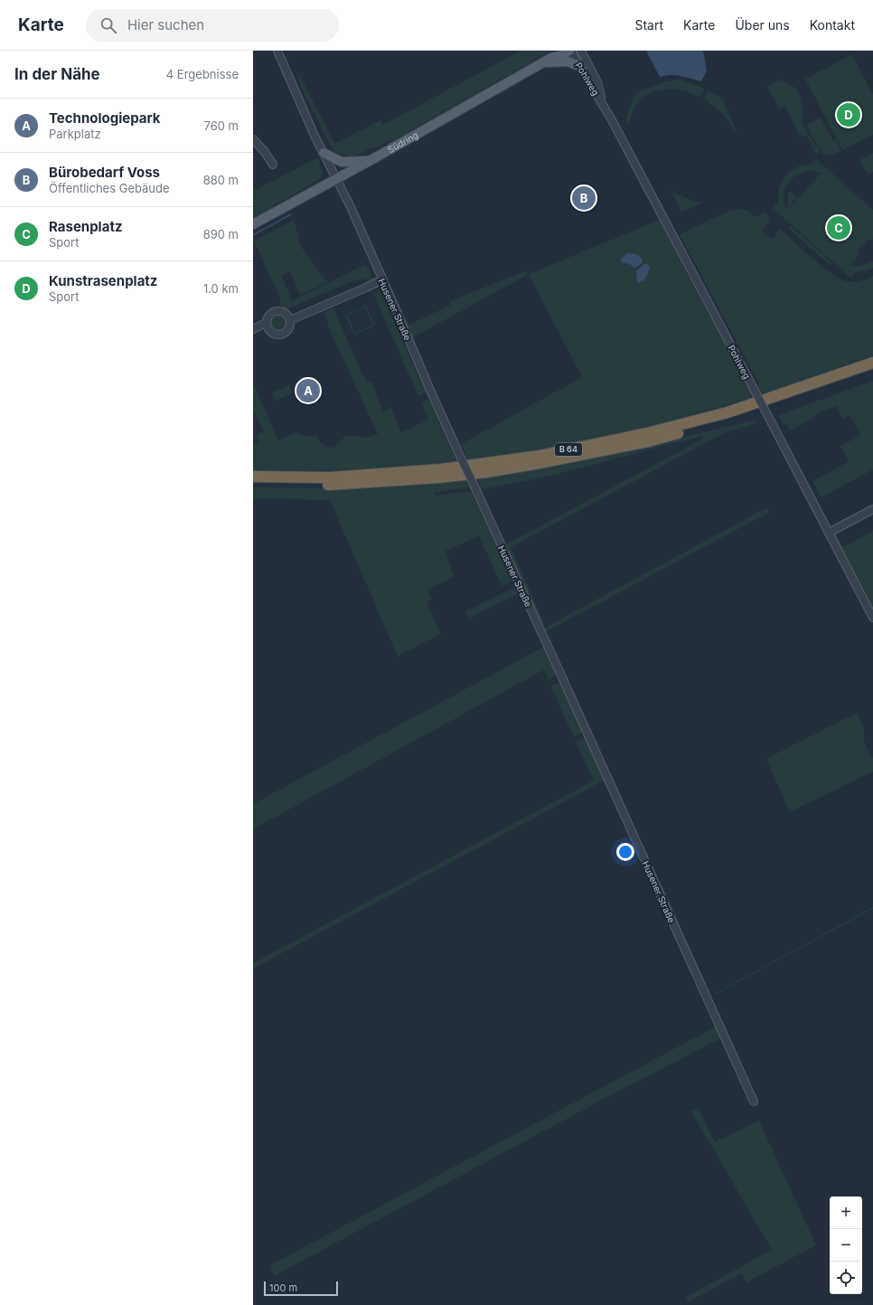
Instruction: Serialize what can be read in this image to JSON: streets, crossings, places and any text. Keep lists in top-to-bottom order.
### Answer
{
  "streets": {
    "highway": ["B 64"],
    "main road": ["Südring"],
    "street": ["Pohlweg", "Husener Straße"]
  },
  "crossings": [
    ["Pohlweg", "Südring"],
    ["Südring", "Husener Straße"]
  ],
  "scale_bar": "100 m",
  "page": {
    "header": "Karte",
    "search": "Hier suchen",
    "nav": [
      "Start",
      "Karte",
      "Über uns",
      "Kontakt"
    ],
    "heading": ["In der Nähe", "4 Ergebnisse"],
    "list": [
      {
        "mark": "A",
        "name": "Technologiepark",
        "note": "Parkplatz",
        "value": "760 m"
      },
      {
        "mark": "B",
        "name": "Bürobedarf Voss",
        "note": "Öffentliches Gebäude",
        "value": "880 m"
      },
      {
        "mark": "C",
        "name": "Rasenplatz",
        "note": "Sport",
        "value": "890 m"
      },
      {
        "mark": "D",
        "name": "Kunstrasenplatz",
        "note": "Sport",
        "value": "1.0 km"
      }
    ],
    "pins": [
      "D",
      "B",
      "C",
      "A"
    ],
    "map_buttons": ["+", "−"],
    "scale": "100 m"
  }
}
